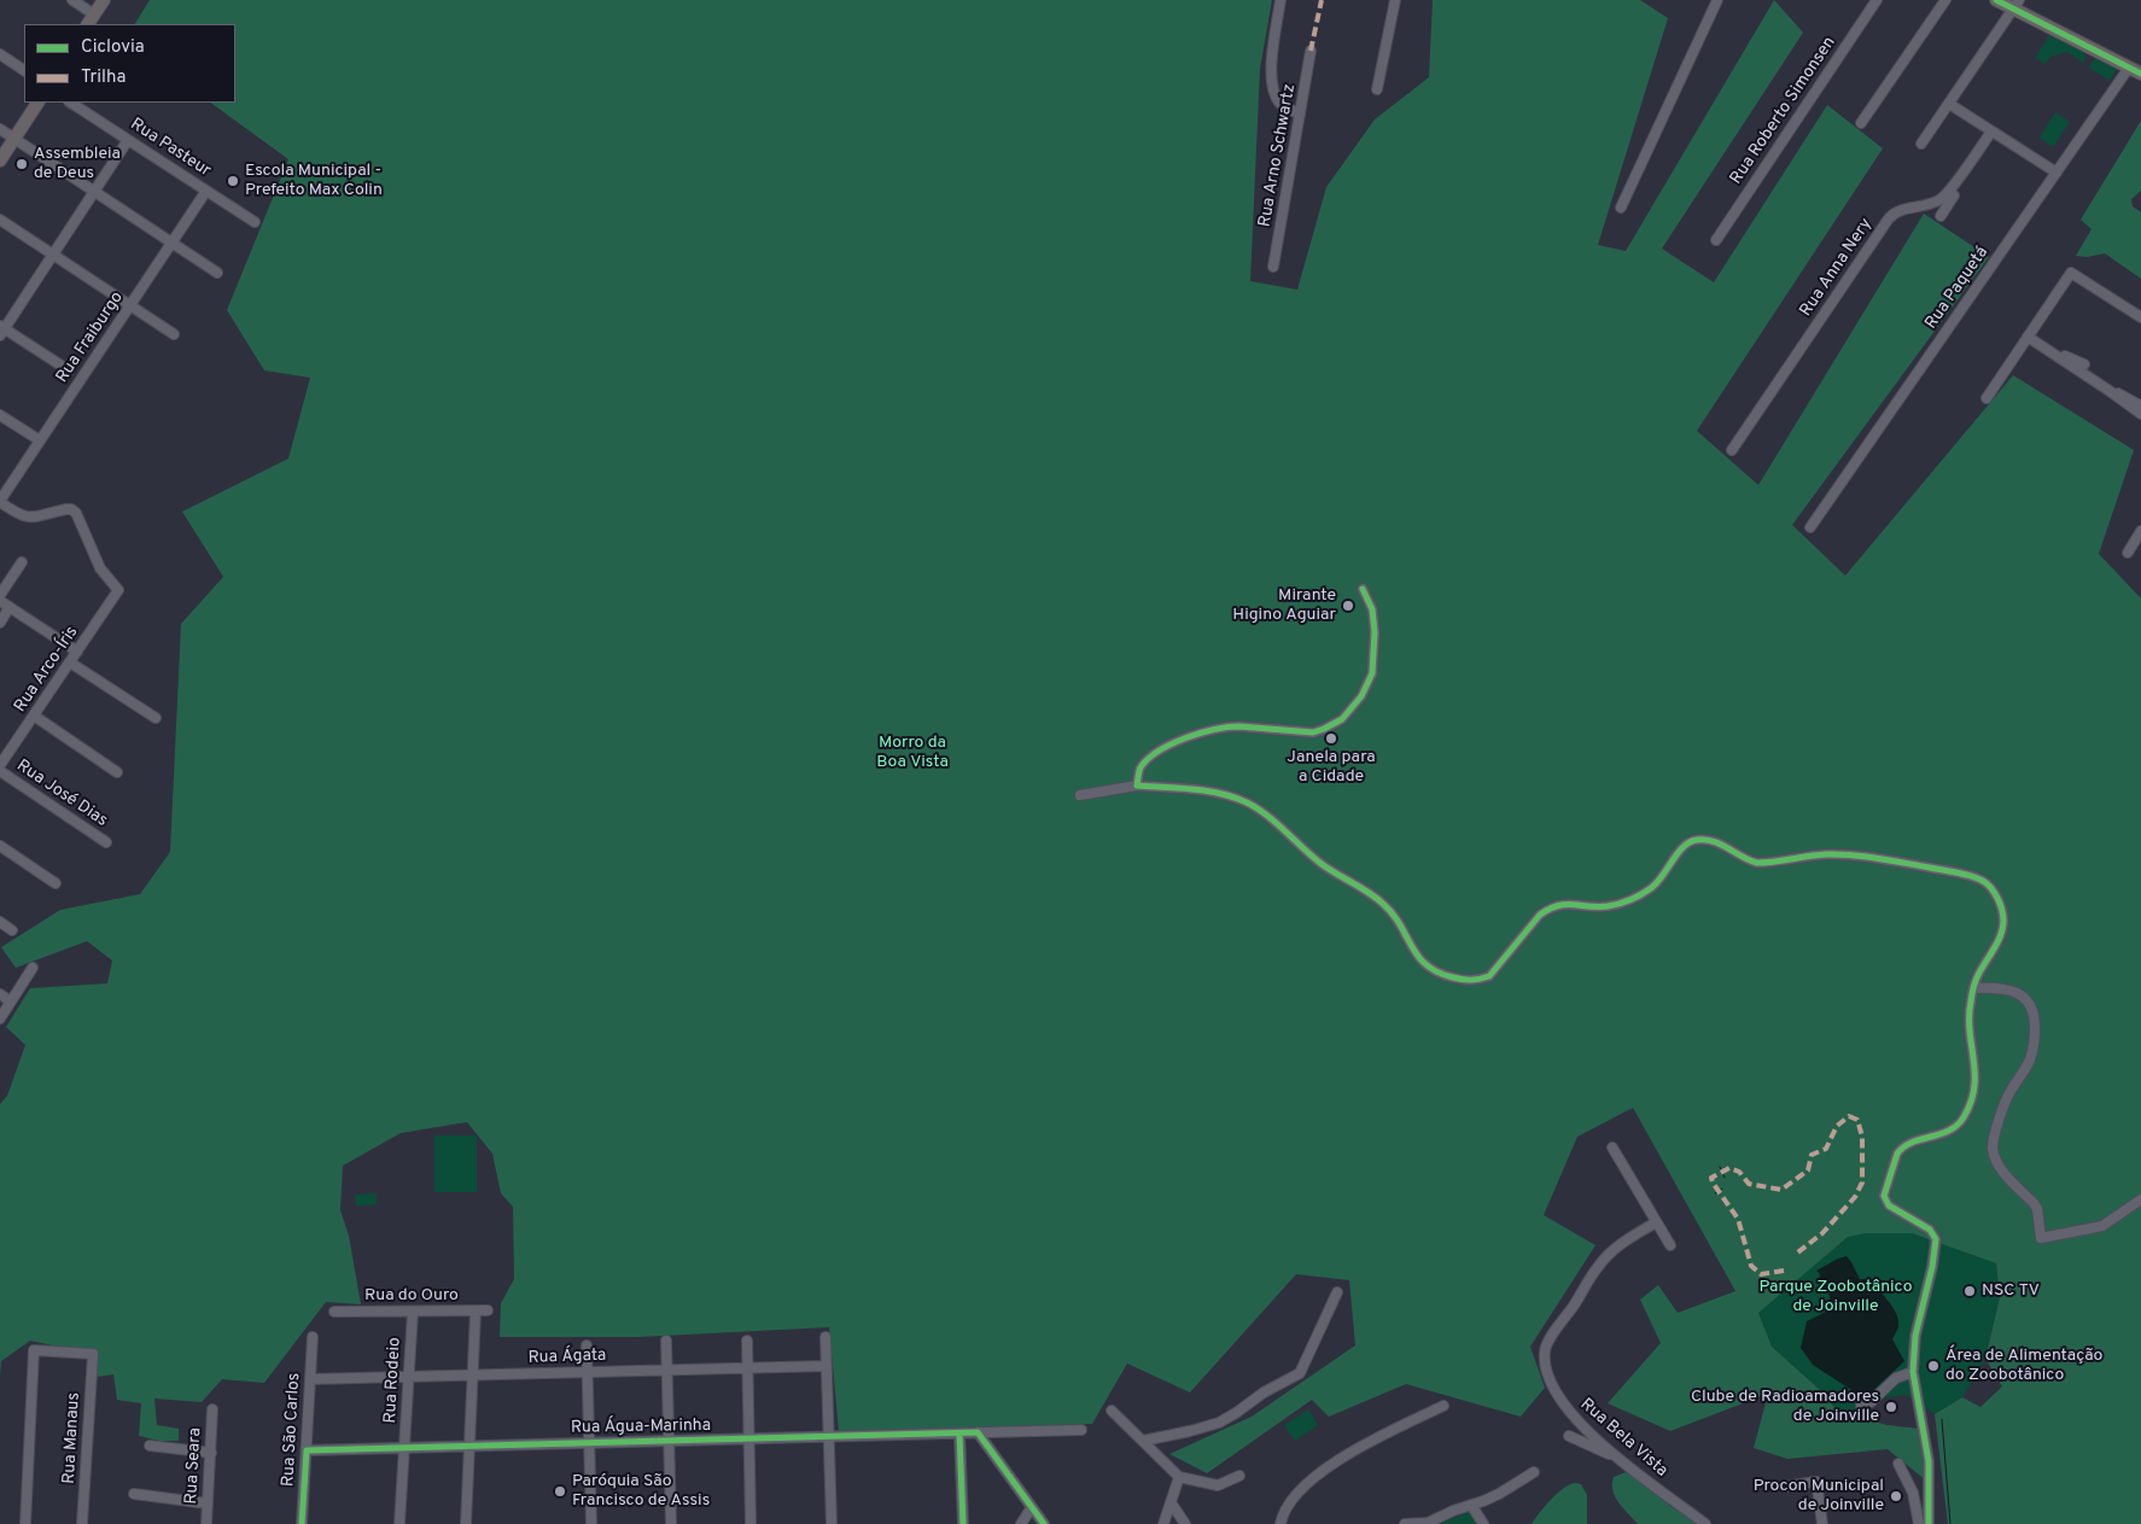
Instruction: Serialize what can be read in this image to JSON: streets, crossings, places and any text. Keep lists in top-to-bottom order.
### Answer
{
  "streets": {
    "street": [
      "Rua Roberto Simonsen",
      "Rua Pasteur",
      "Rua Arno Schwartz",
      "Rua Anna Nery",
      "Rua Paquetá",
      "Rua Fraiburgo",
      "Rua Arco-Íris",
      "Rua José Dias",
      "Rua do Ouro",
      "Rua Ágata",
      "Rua Rodeio",
      "Rua Água-Marinha",
      "Rua São Carlos",
      "Rua Manaus",
      "Rua Bela Vista",
      "Rua Seara"
    ]
  },
  "crossings": [
    ["Rua Pasteur", "Rua Fraiburgo"],
    ["Rua Fraiburgo", "Rua Arco-Íris"],
    ["Rua do Ouro", "Rua Rodeio"],
    ["Rua Ágata", "Rua Rodeio"],
    ["Rua Ágata", "Rua São Carlos"],
    ["Rua Rodeio", "Rua Água-Marinha"],
    ["Rua Água-Marinha", "Rua São Carlos"]
  ],
  "parks": ["Morro da Boa Vista", "Parque Zoobotânico de Joinville"],
  "places": [
    "Assembleia de Deus",
    "Escola Municipal - Prefeito Max Colin",
    "Mirante Higino Aguiar",
    "Janela para a Cidade",
    "NSC TV",
    "Área de Alimentação do Zoobotânico",
    "Clube de Radioamadores de Joinville",
    "Paróquia São Francisco de Assis",
    "Procon Municipal de Joinville"
  ],
  "legend": ["Ciclovia", "Trilha"]
}
